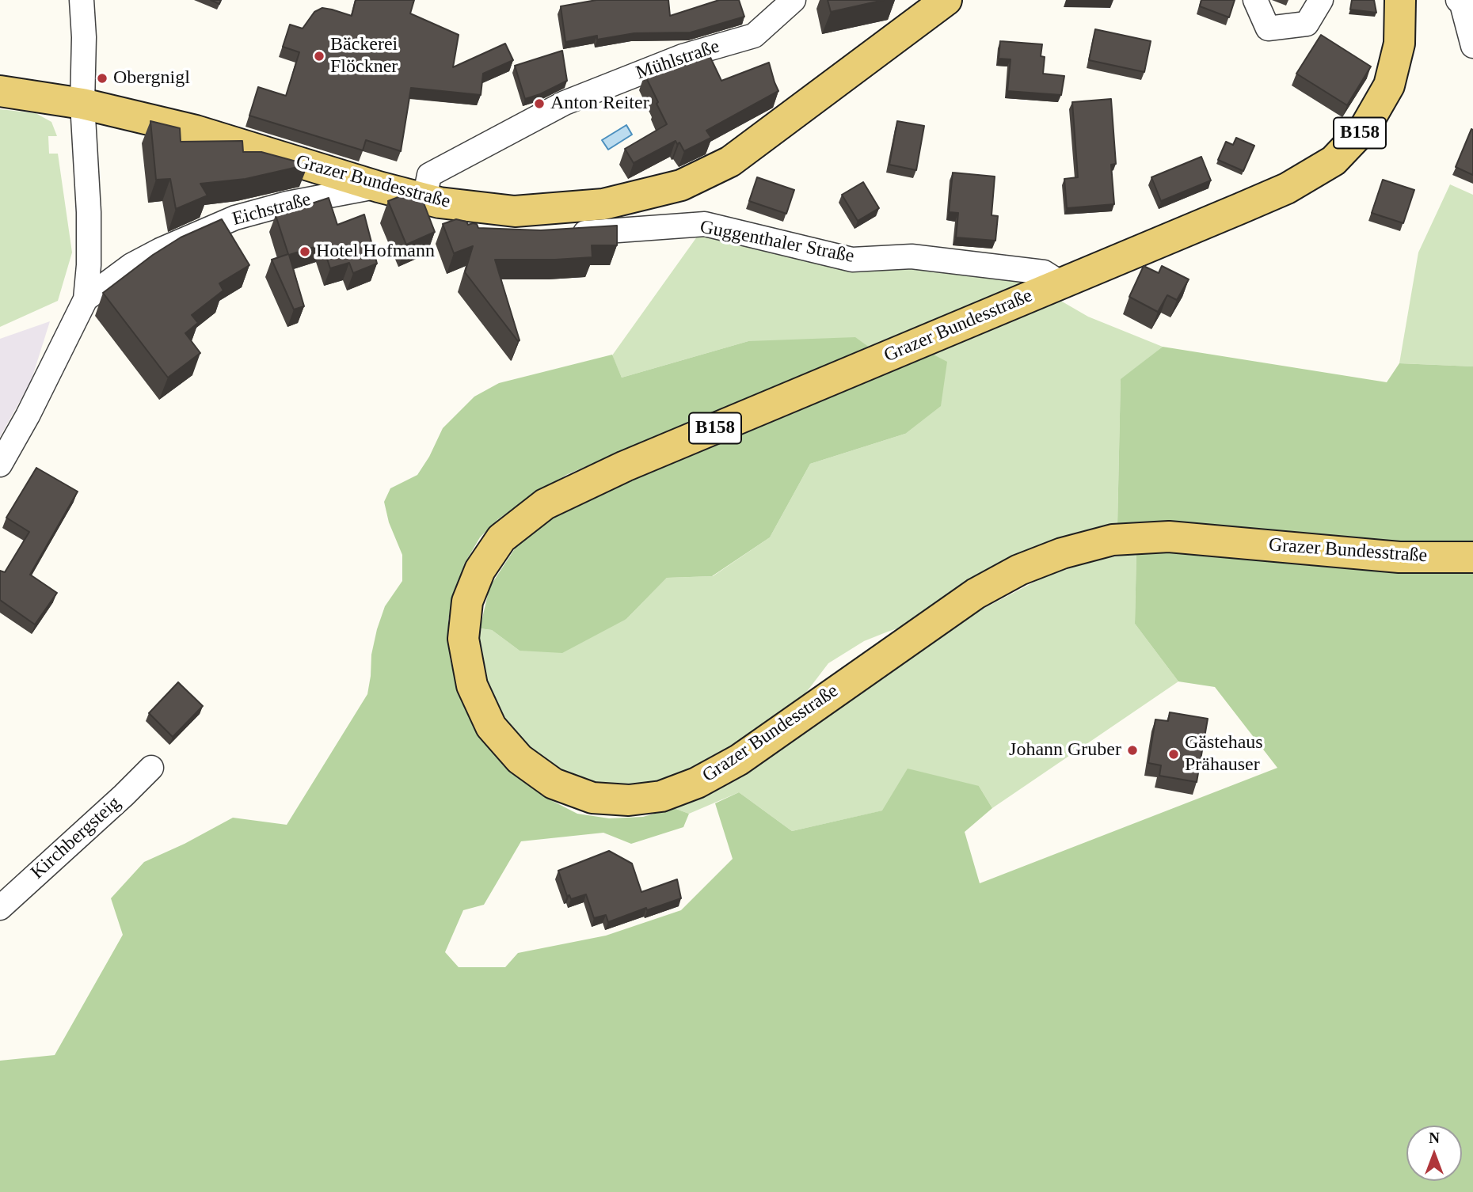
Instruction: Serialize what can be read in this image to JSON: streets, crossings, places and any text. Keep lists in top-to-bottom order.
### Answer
{
  "streets": {
    "main road": ["B158", "Grazer Bundesstraße"],
    "street": [
      "Mühlstraße",
      "Eichstraße",
      "Guggenthaler Straße",
      "Kirchbergsteig"
    ]
  },
  "crossings": [
    ["Mühlstraße", "Grazer Bundesstraße"],
    ["Grazer Bundesstraße", "Eichstraße"],
    ["Grazer Bundesstraße", "Guggenthaler Straße"]
  ],
  "places": [
    "Bäckerei Flöckner",
    "Obergnigl",
    "Anton Reiter",
    "Hotel Hofmann",
    "Johann Gruber",
    "Gästehaus Prähauser"
  ],
  "north": "top"
}
